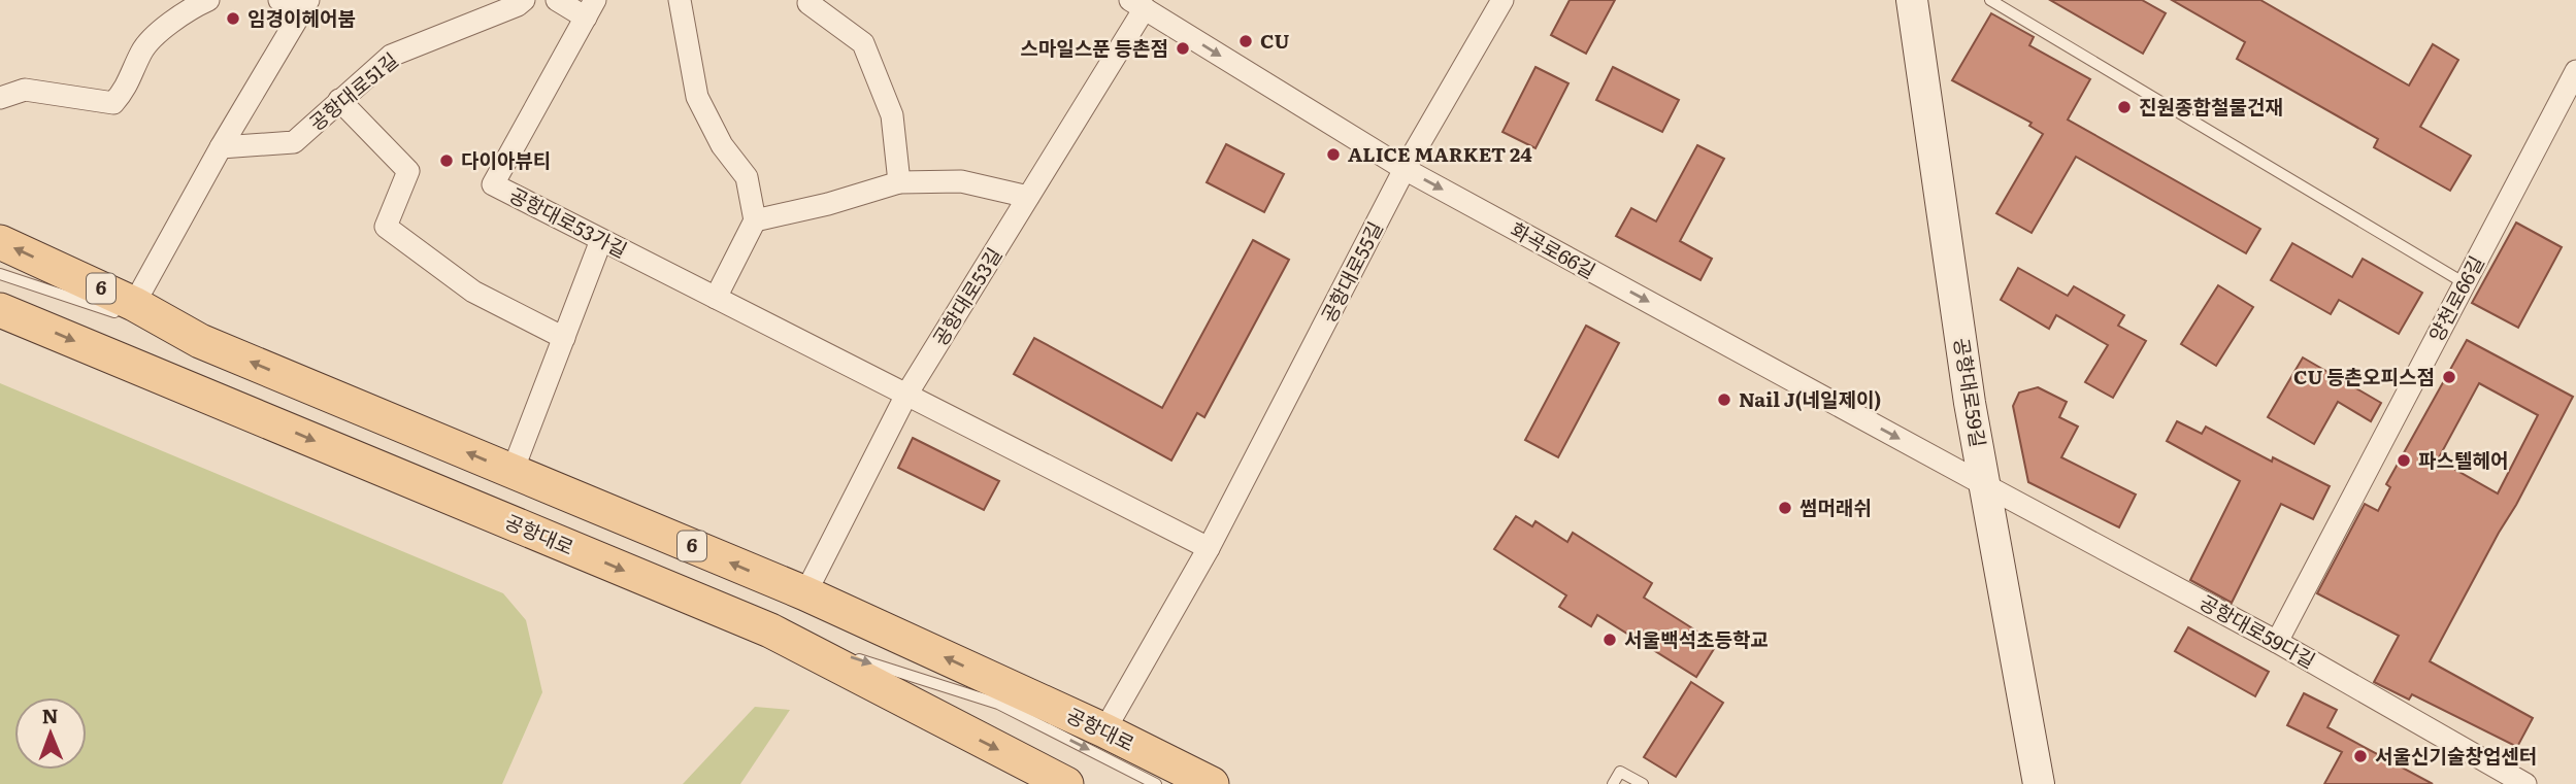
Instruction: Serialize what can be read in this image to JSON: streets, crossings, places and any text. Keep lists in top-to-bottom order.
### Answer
{
  "streets": {
    "main road": ["6", "공항대로59길", "공항대로"],
    "street": [
      "공항대로51길",
      "공항대로53가길",
      "화곡로66길",
      "공항대로55길",
      "공항대로53길",
      "양천로66길",
      "공항대로59다길"
    ]
  },
  "crossings": [
    ["공항대로53가길", "공항대로53길"],
    ["화곡로66길", "공항대로55길"],
    ["화곡로66길", "공항대로53길"],
    ["화곡로66길", "공항대로59길"],
    ["화곡로66길", "공항대로59다길"],
    ["공항대로55길", "공항대로"],
    ["공항대로53길", "공항대로"],
    ["양천로66길", "공항대로59다길"],
    ["공항대로59길", "공항대로59다길"]
  ],
  "one_way": ["화곡로66길"],
  "places": [
    "임경이헤어붐",
    "CU",
    "스마일스푼 등촌점",
    "진원종합철물건재",
    "ALICE MARKET 24",
    "다이아뷰티",
    "CU 등촌오피스점",
    "Nail J(네일제이)",
    "파스텔헤어",
    "썸머래쉬",
    "서울백석초등학교",
    "서울신기술창업센터"
  ],
  "north": "top"
}
